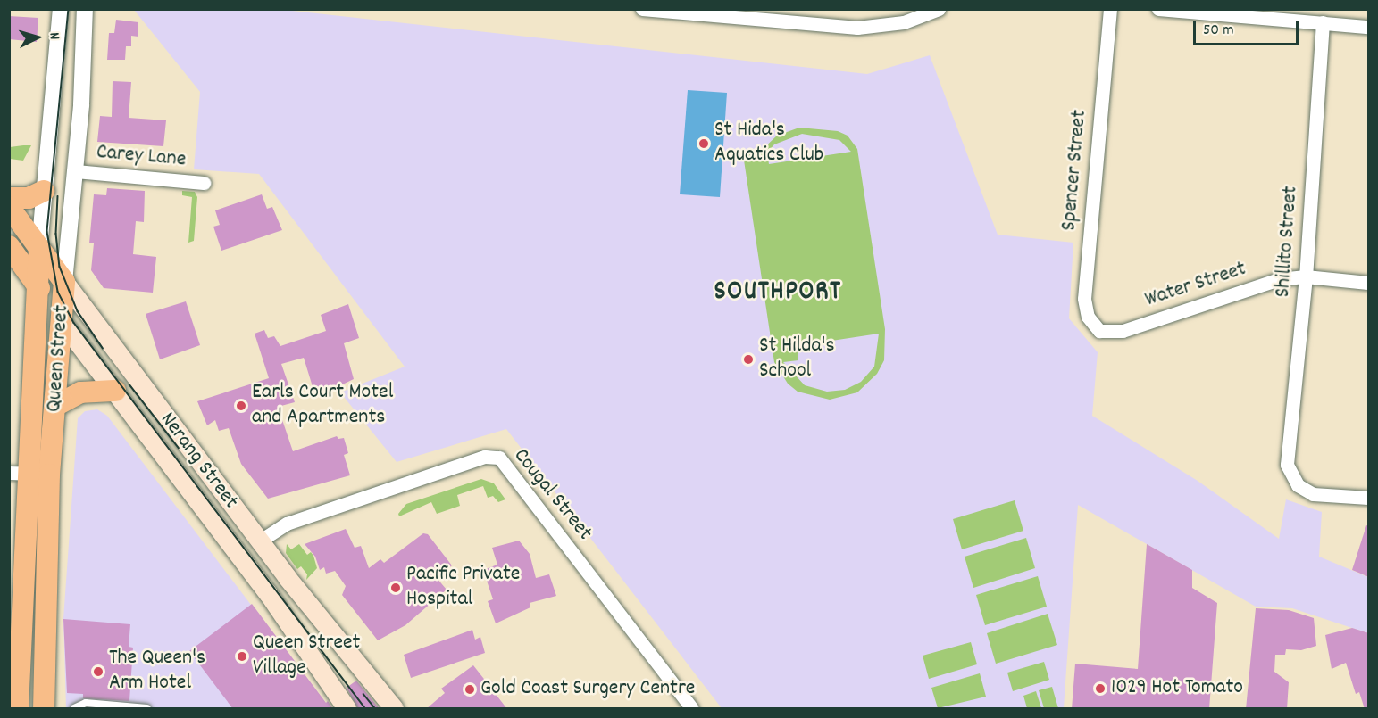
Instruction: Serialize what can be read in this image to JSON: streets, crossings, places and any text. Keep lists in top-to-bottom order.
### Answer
{
  "streets": {
    "main road": ["Queen Street", "Nerang Street"],
    "street": [
      "Carey Lane",
      "Spencer Street",
      "Shillito Street",
      "Water Street",
      "Cougal Street"
    ]
  },
  "crossings": [
    ["Carey Lane", "Queen Street"],
    ["Spencer Street", "Water Street"],
    ["Shillito Street", "Water Street"],
    ["Queen Street", "Nerang Street"],
    ["Nerang Street", "Cougal Street"]
  ],
  "districts": ["SOUTHPORT"],
  "places": [
    "St Hida's Aquatics Club",
    "St Hilda's School",
    "Earls Court Motel and Apartments",
    "Pacific Private Hospital",
    "Queen Street Village",
    "The Queen's Arm Hotel",
    "1029 Hot Tomato",
    "Gold Coast Surgery Centre"
  ],
  "scale_bar": "50 m",
  "north": "right"
}
